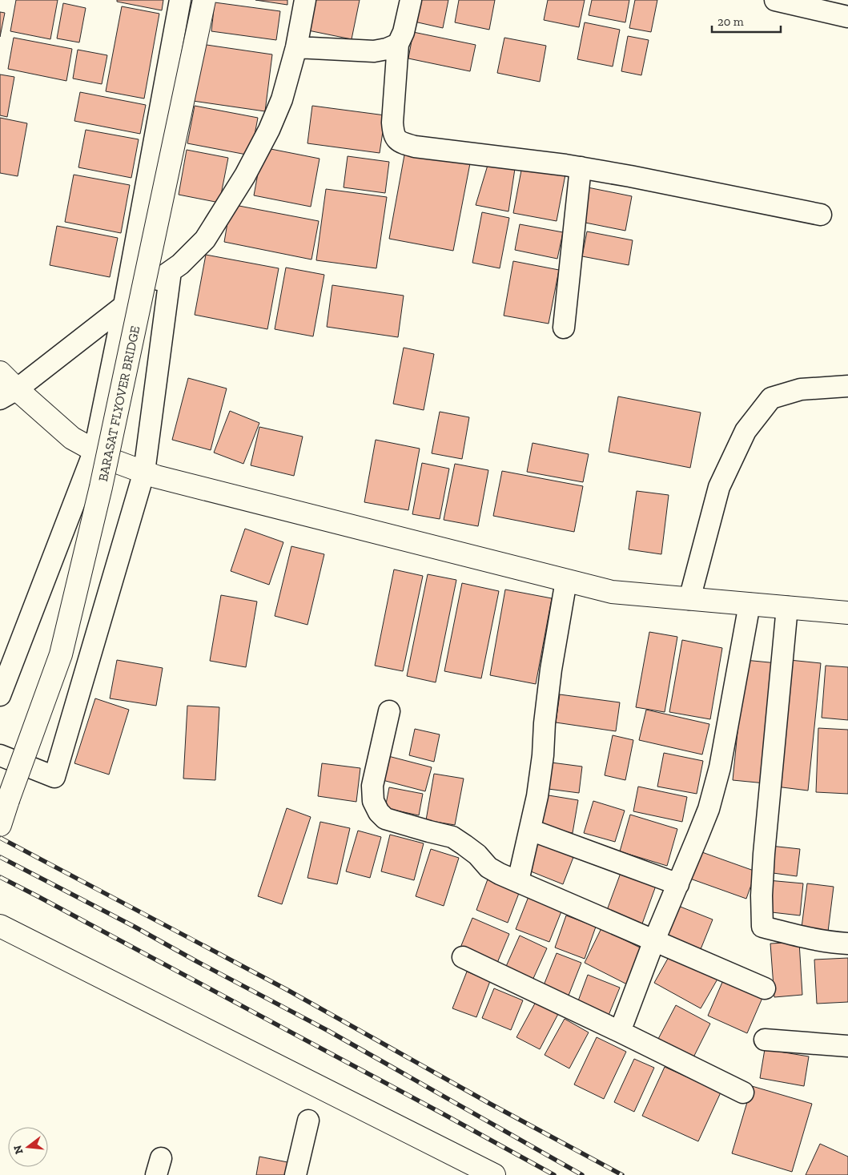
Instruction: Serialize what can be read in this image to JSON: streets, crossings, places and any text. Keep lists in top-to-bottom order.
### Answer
{
  "streets": {
    "street": ["BARASAT FLYOVER BRIDGE"]
  },
  "scale_bar": "20 m",
  "north": "left"
}
